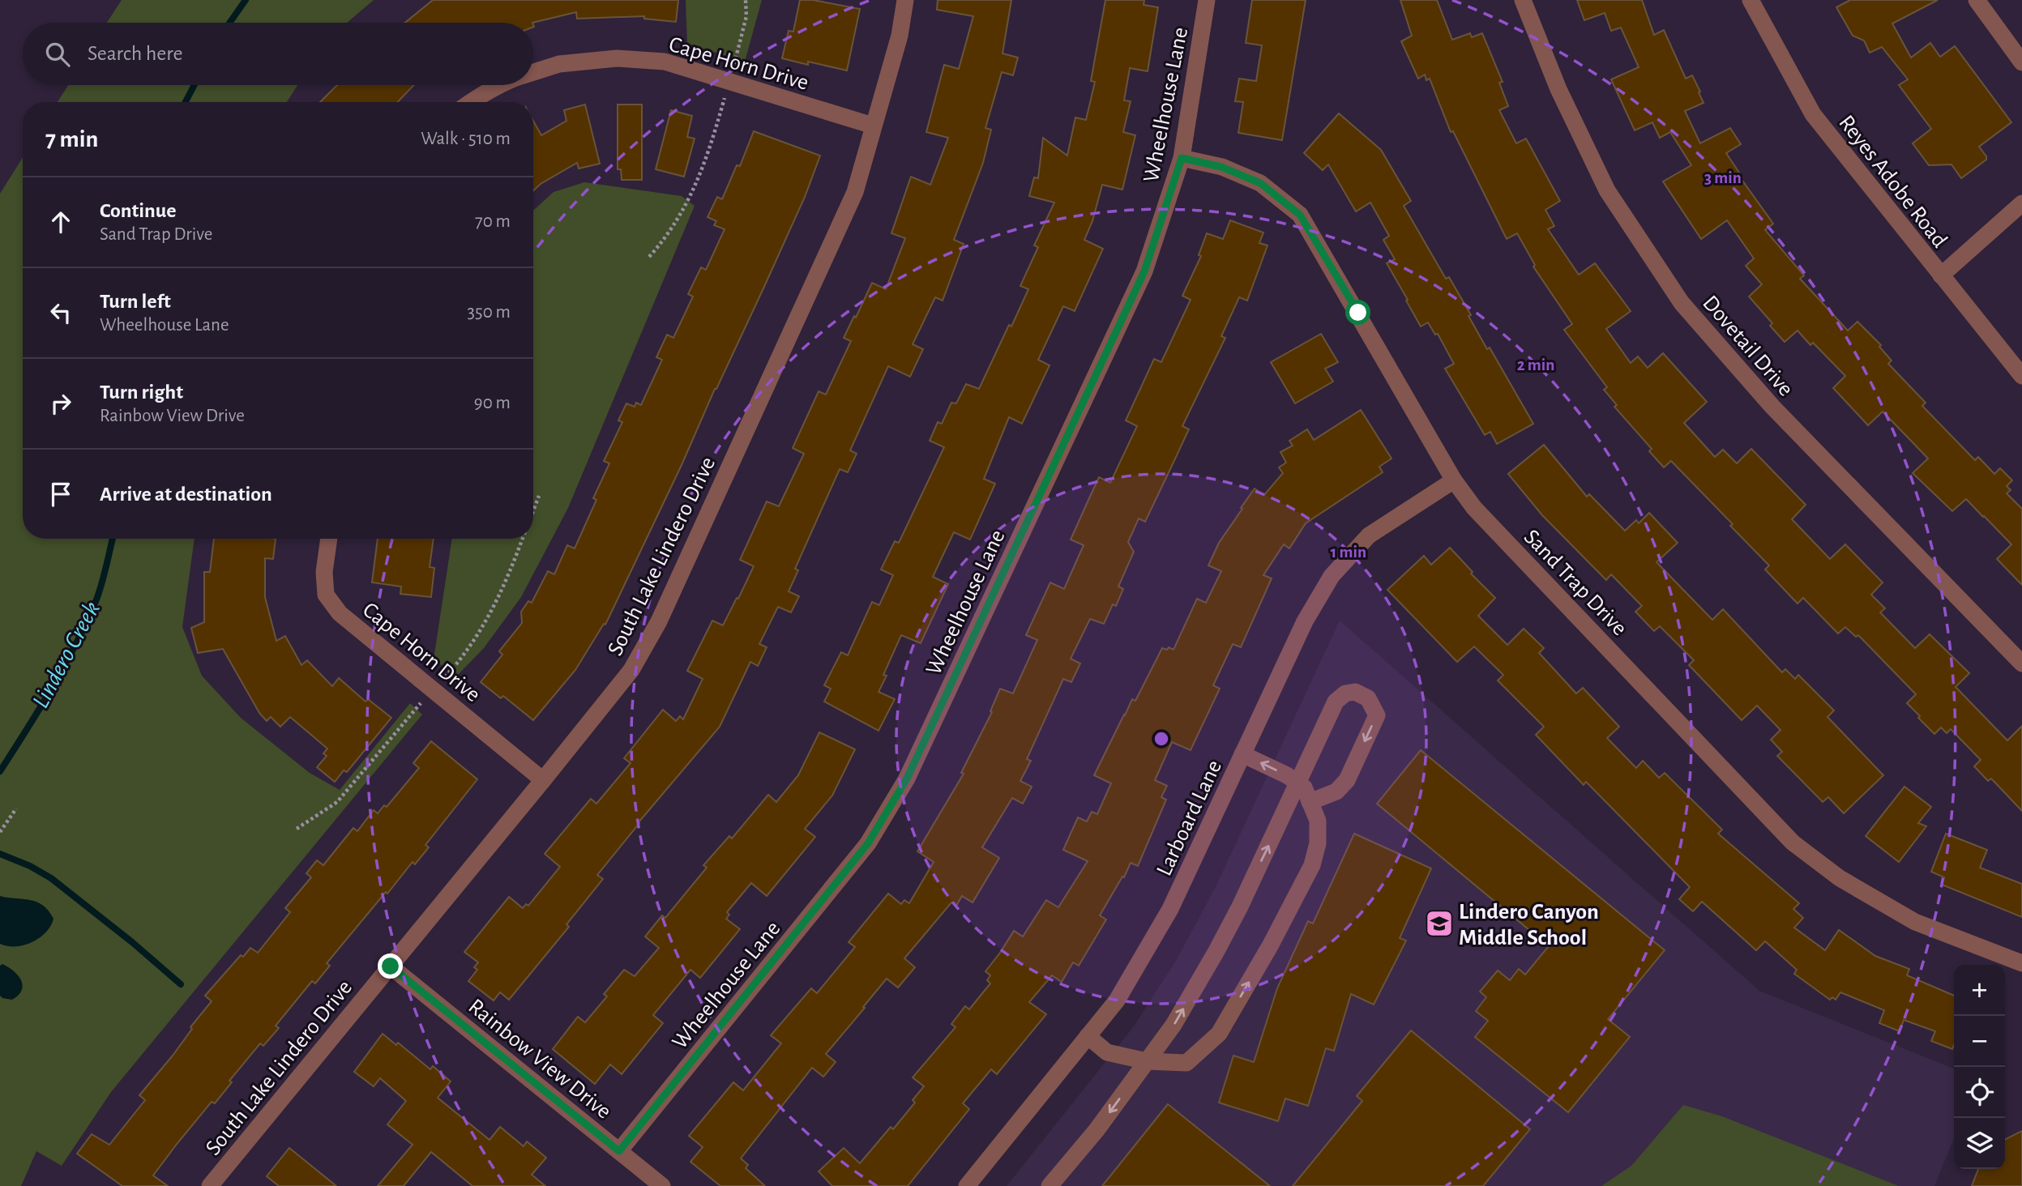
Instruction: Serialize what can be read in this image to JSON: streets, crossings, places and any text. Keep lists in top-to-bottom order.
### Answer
{
  "streets": {
    "street": [
      "Cape Horn Drive",
      "Wheelhouse Lane",
      "Reyes Adobe Road",
      "Dovetail Drive",
      "South Lake Lindero Drive",
      "Sand Trap Drive",
      "Larboard Lane",
      "Rainbow View Drive"
    ]
  },
  "crossings": [
    ["Cape Horn Drive", "South Lake Lindero Drive"],
    ["Wheelhouse Lane", "Sand Trap Drive"],
    ["Wheelhouse Lane", "Rainbow View Drive"],
    ["South Lake Lindero Drive", "Rainbow View Drive"],
    ["Sand Trap Drive", "Larboard Lane"]
  ],
  "water": ["Lindero Creek"],
  "places": {
    "school or university": ["Lindero Canyon Middle School"]
  },
  "page": {
    "search": "Search here",
    "heading": ["7 min", "Walk · 510 m"],
    "list": [
      ["Continue", "Sand Trap Drive", "70 m"],
      ["Turn left", "Wheelhouse Lane", "350 m"],
      ["Turn right", "Rainbow View Drive", "90 m"],
      "Arrive at destination"
    ],
    "map_buttons": ["+", "−"]
  },
  "rings": ["3 min", "2 min", "1 min"]
}
